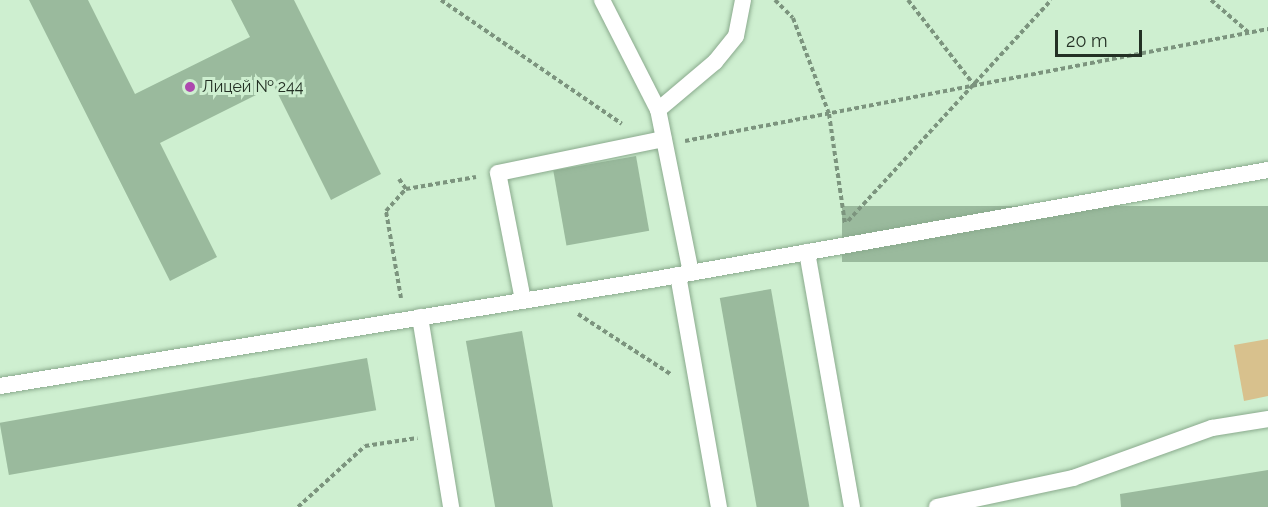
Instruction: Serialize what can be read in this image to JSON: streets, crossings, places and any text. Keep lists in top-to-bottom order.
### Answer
{
  "places": ["Лицей № 244"],
  "scale_bar": "20 m"
}
